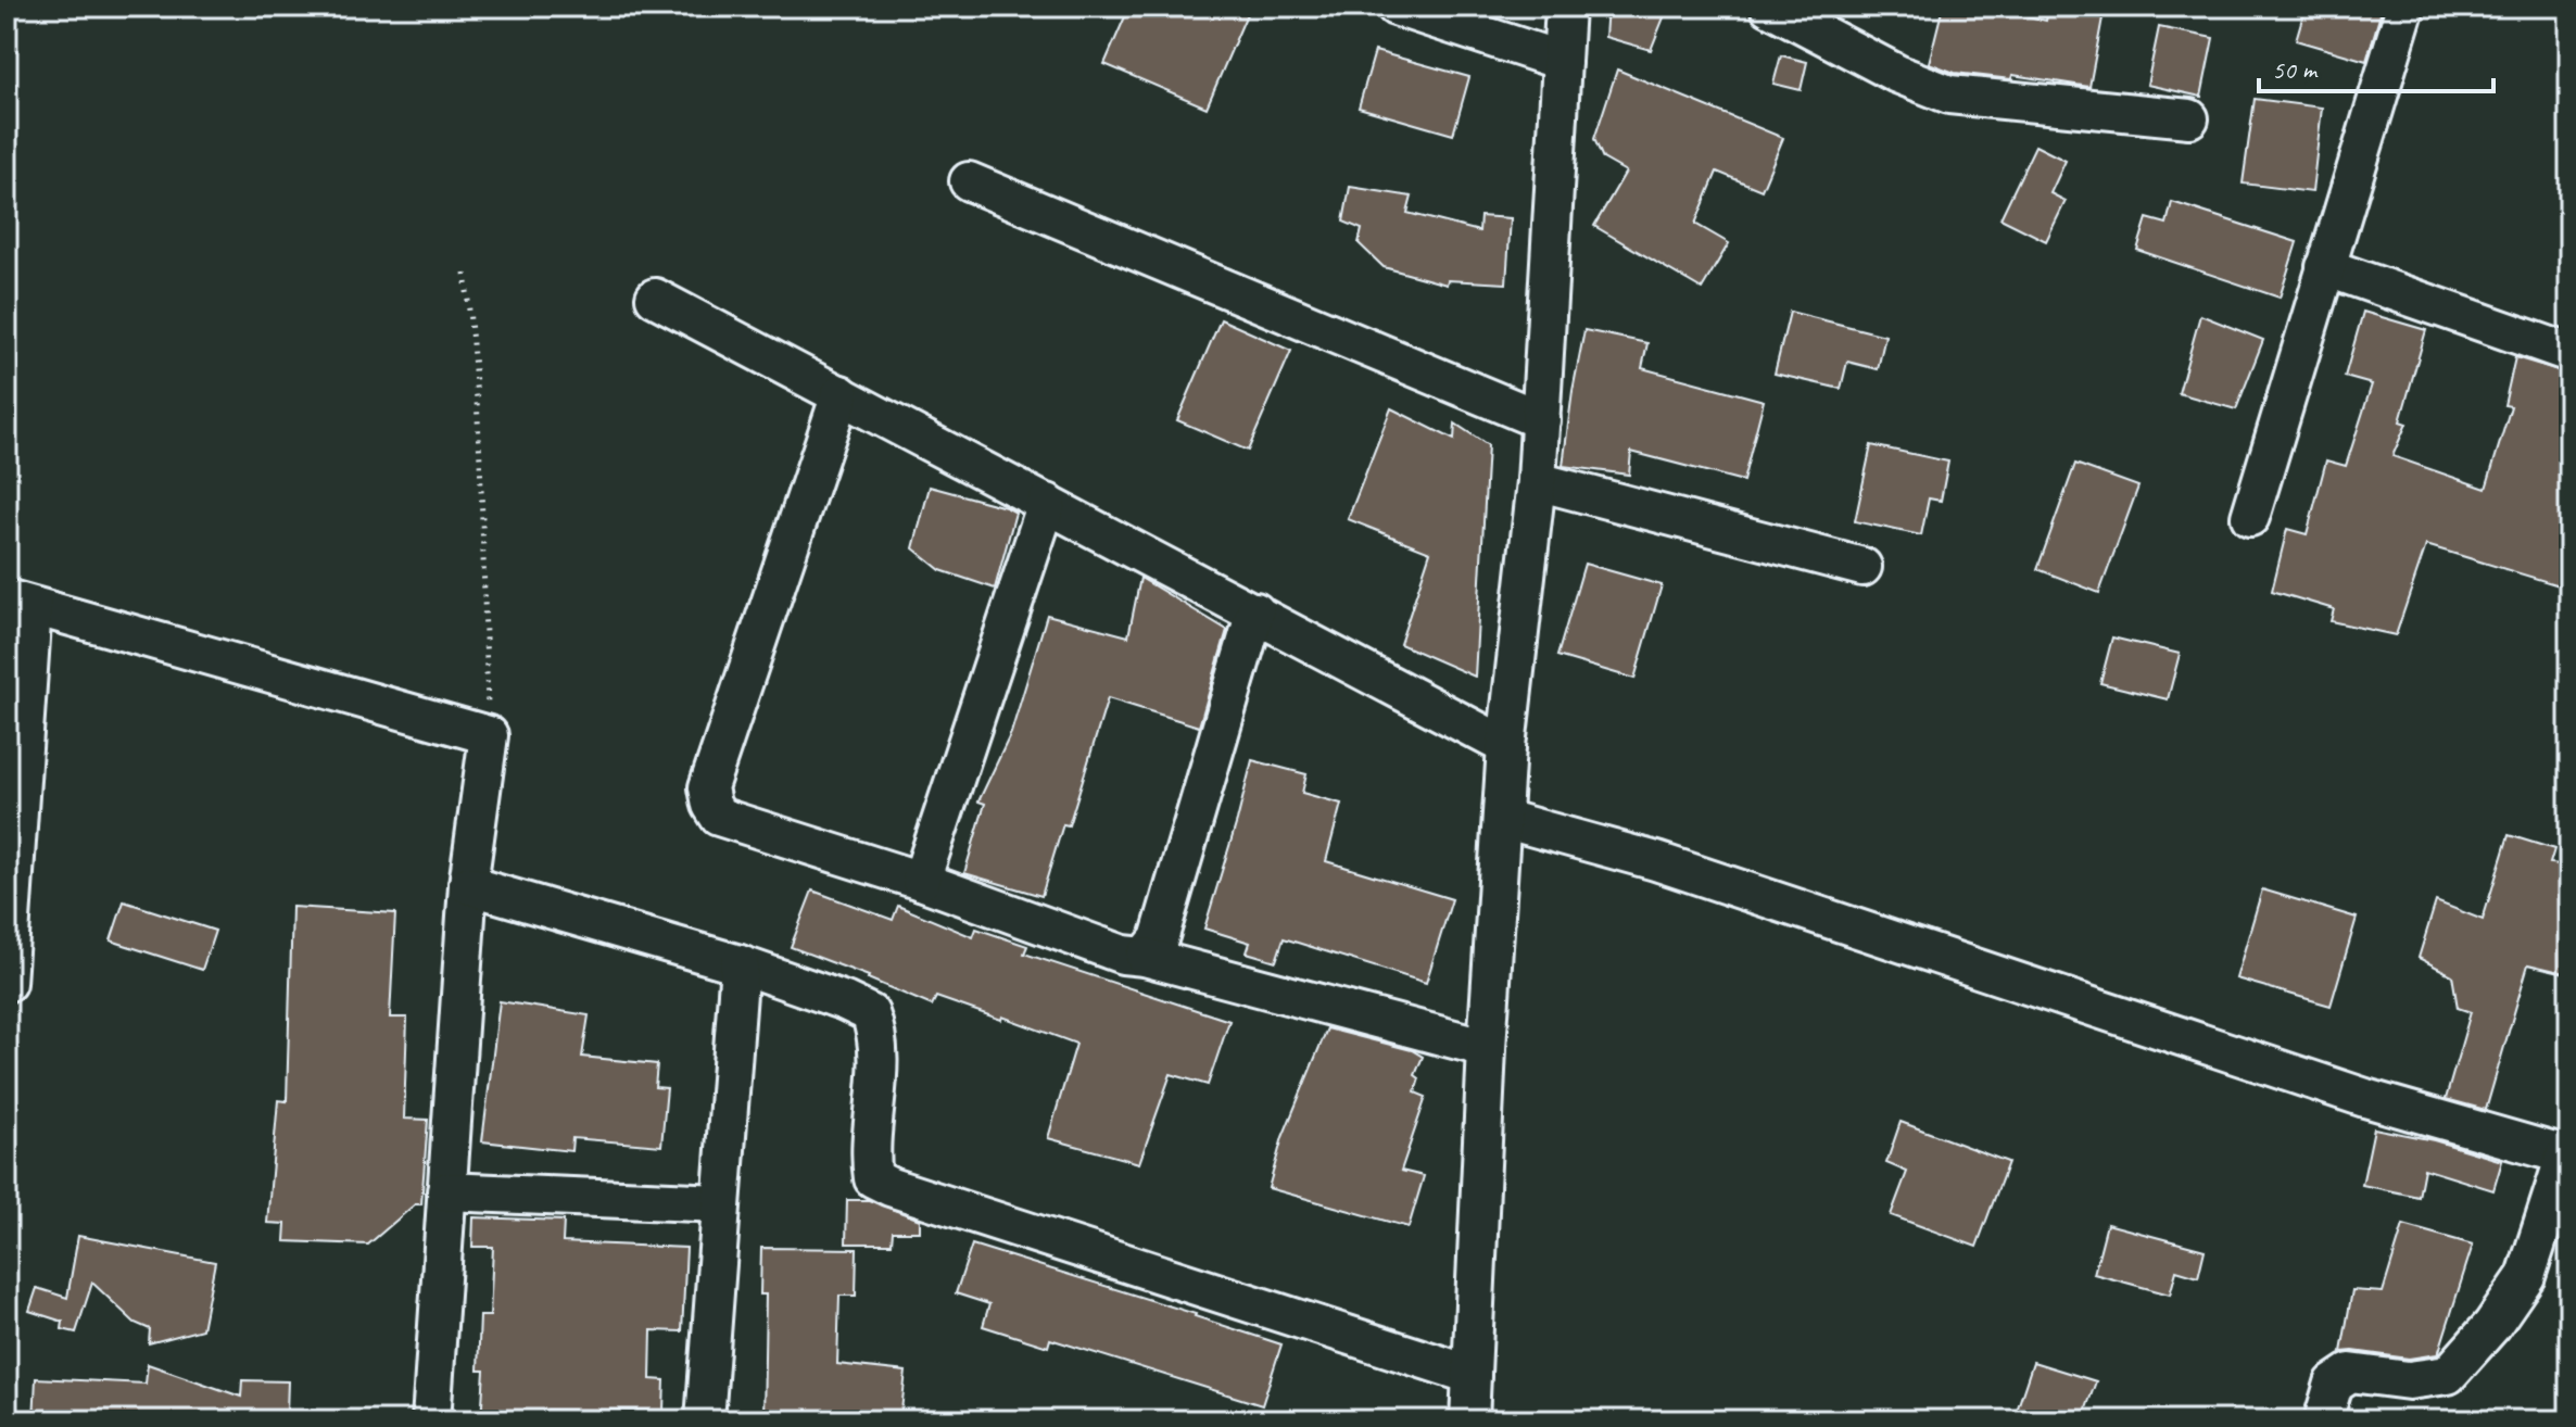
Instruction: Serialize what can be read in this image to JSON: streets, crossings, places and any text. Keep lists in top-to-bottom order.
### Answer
{
  "scale_bar": "50 m"
}
